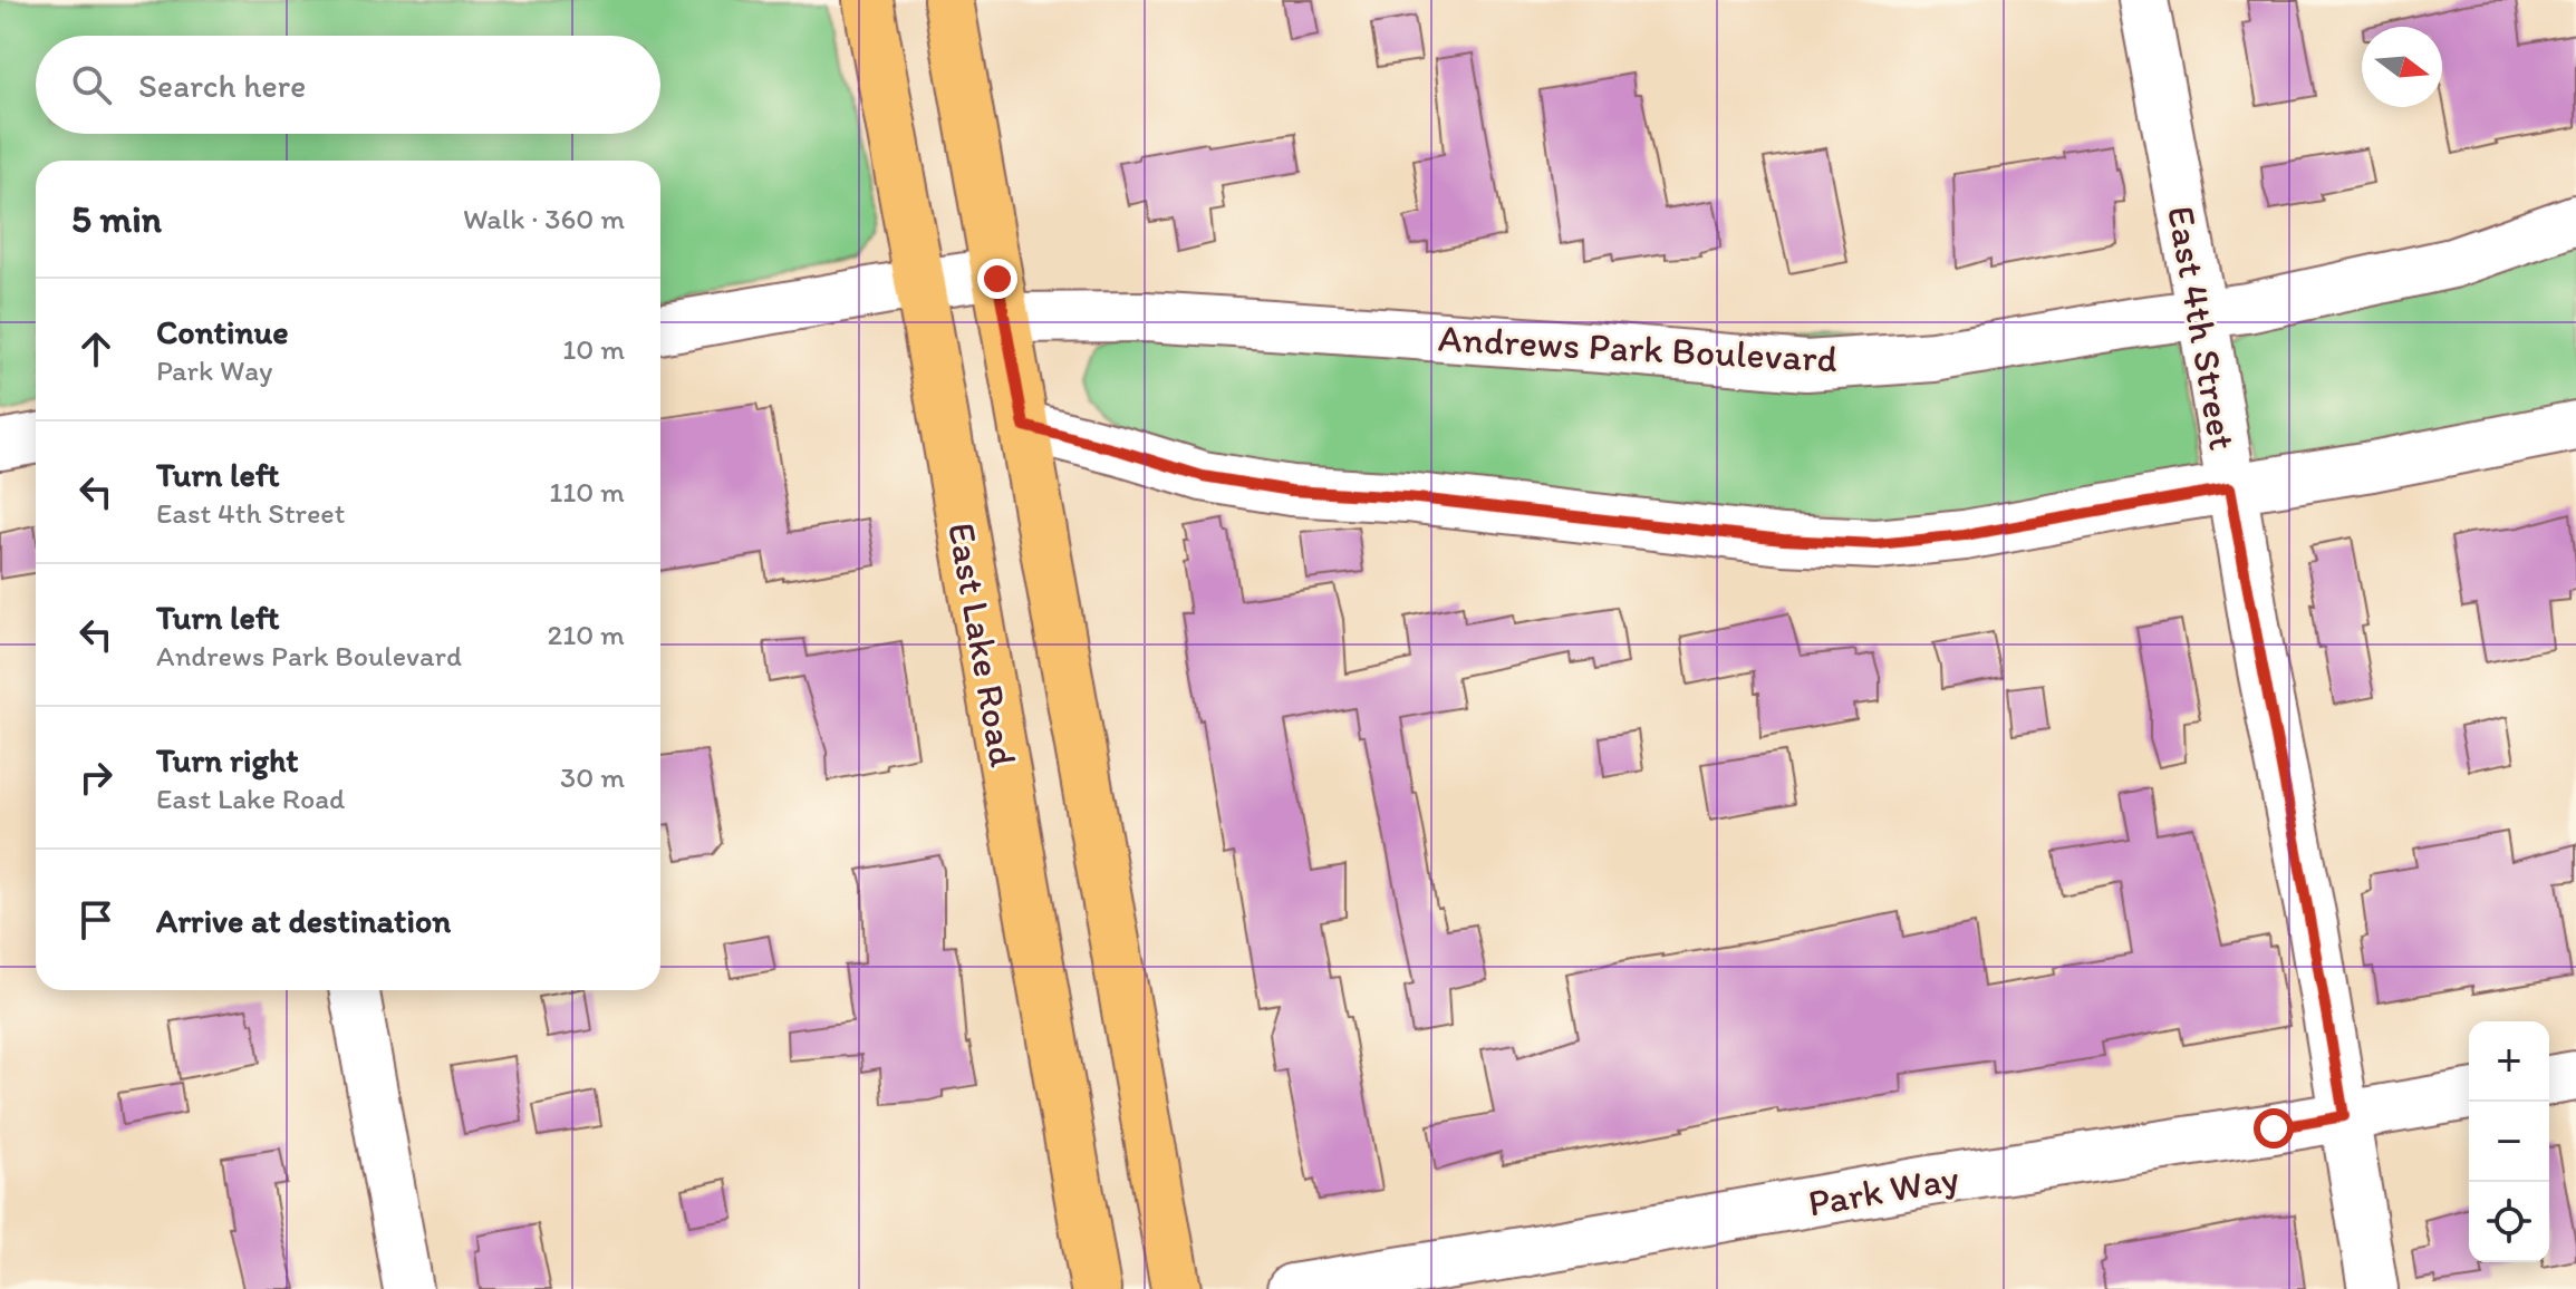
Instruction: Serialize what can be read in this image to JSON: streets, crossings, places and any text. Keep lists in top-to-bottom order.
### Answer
{
  "streets": {
    "main road": ["East Lake Road"],
    "street": ["East 4th Street", "Andrews Park Boulevard", "Park Way"]
  },
  "crossings": [
    ["East 4th Street", "Andrews Park Boulevard"],
    ["East 4th Street", "Park Way"],
    ["Andrews Park Boulevard", "East Lake Road"]
  ],
  "north": "right",
  "page": {
    "search": "Search here",
    "heading": ["5 min", "Walk · 360 m"],
    "list": [
      ["Continue", "Park Way", "10 m"],
      ["Turn left", "East 4th Street", "110 m"],
      ["Turn left", "Andrews Park Boulevard", "210 m"],
      ["Turn right", "East Lake Road", "30 m"],
      "Arrive at destination"
    ],
    "map_buttons": ["+", "−"]
  }
}
